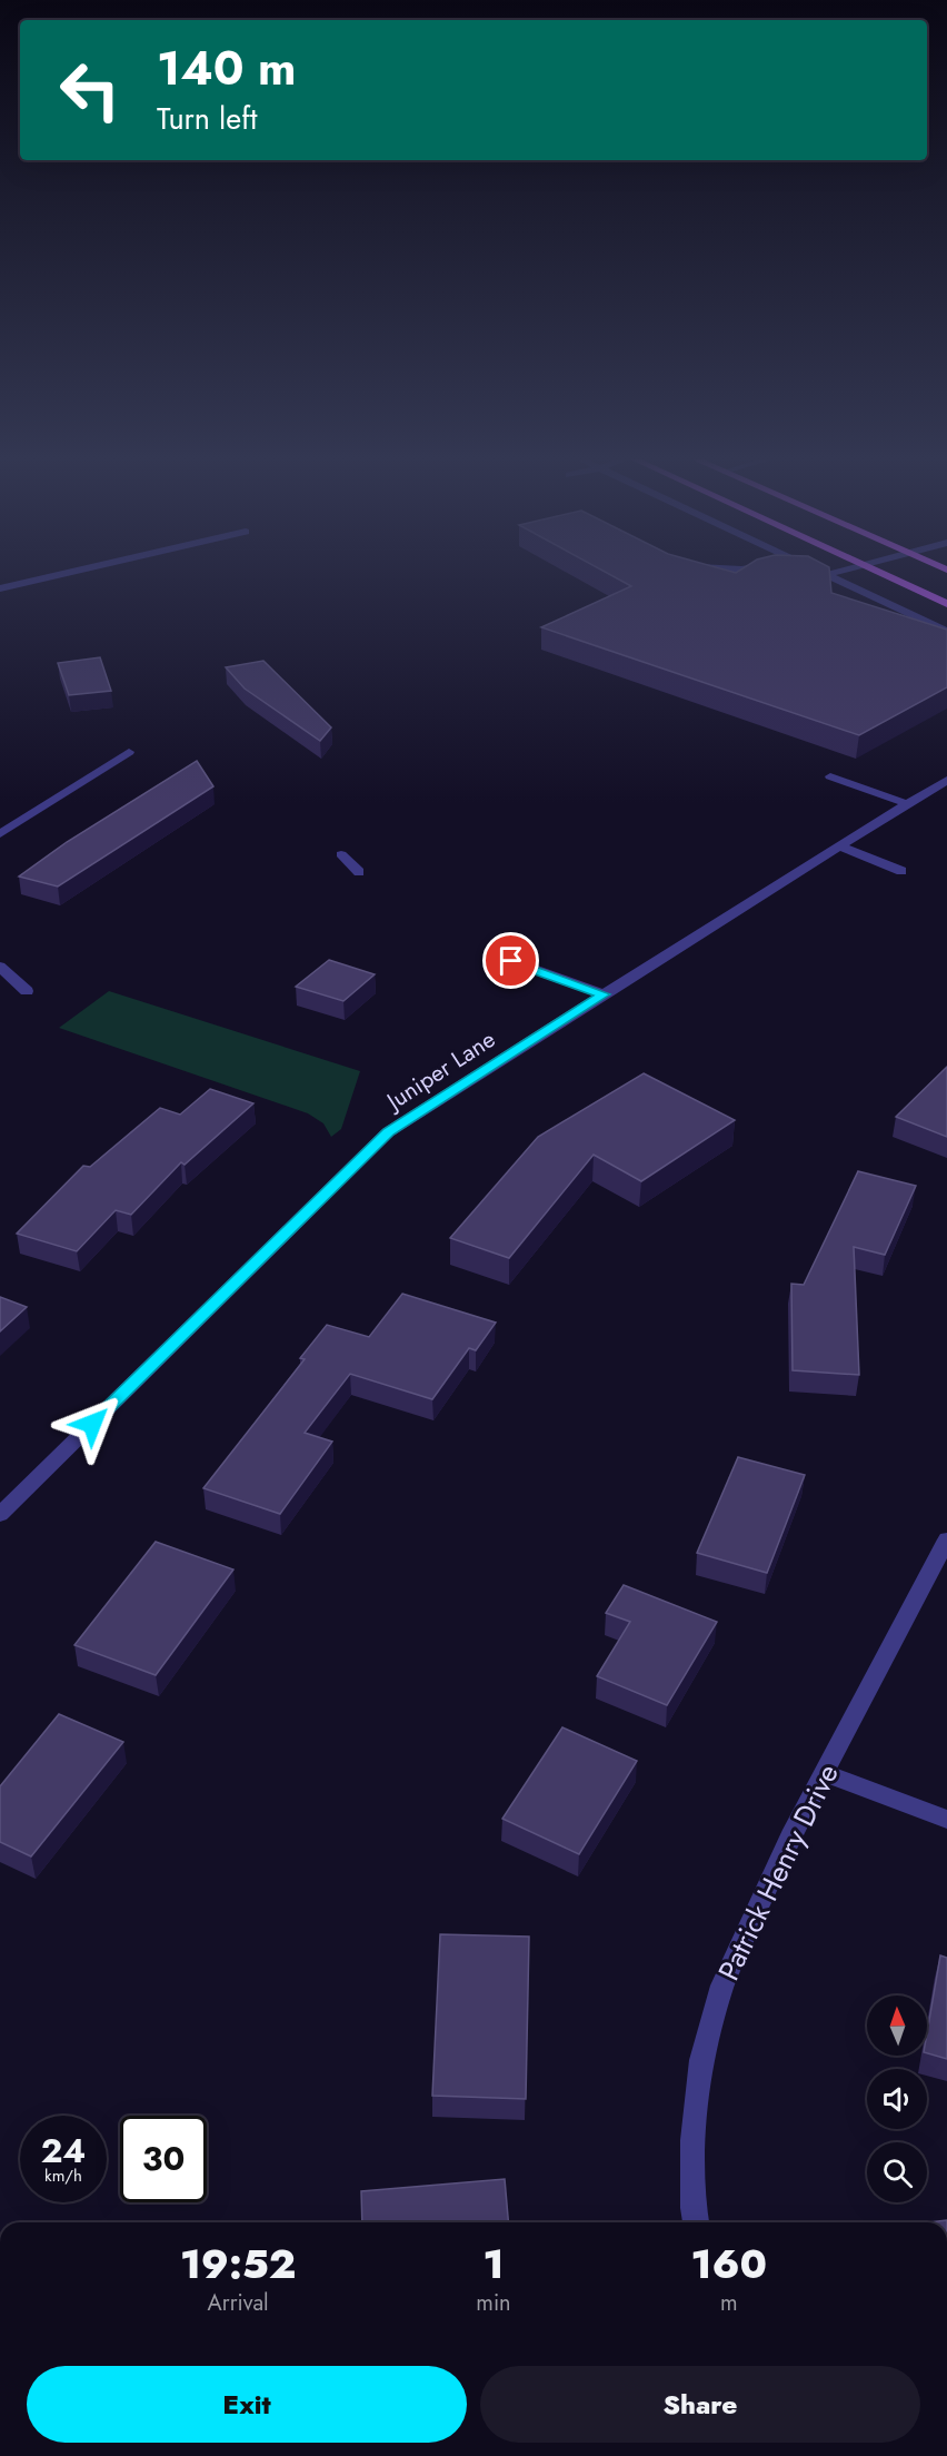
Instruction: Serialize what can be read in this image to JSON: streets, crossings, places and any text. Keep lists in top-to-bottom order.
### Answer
{
  "streets": {
    "street": ["Juniper Lane", "Patrick Henry Drive"]
  },
  "north": "top",
  "page": {
    "turn": ["140 m", "Turn left"],
    "speed": "24 km/h",
    "limit": "30",
    "eta": [
      "19:52",
      "Arrival",
      "1",
      "min",
      "160",
      "m"
    ],
    "buttons": ["Exit", "Share"]
  }
}
